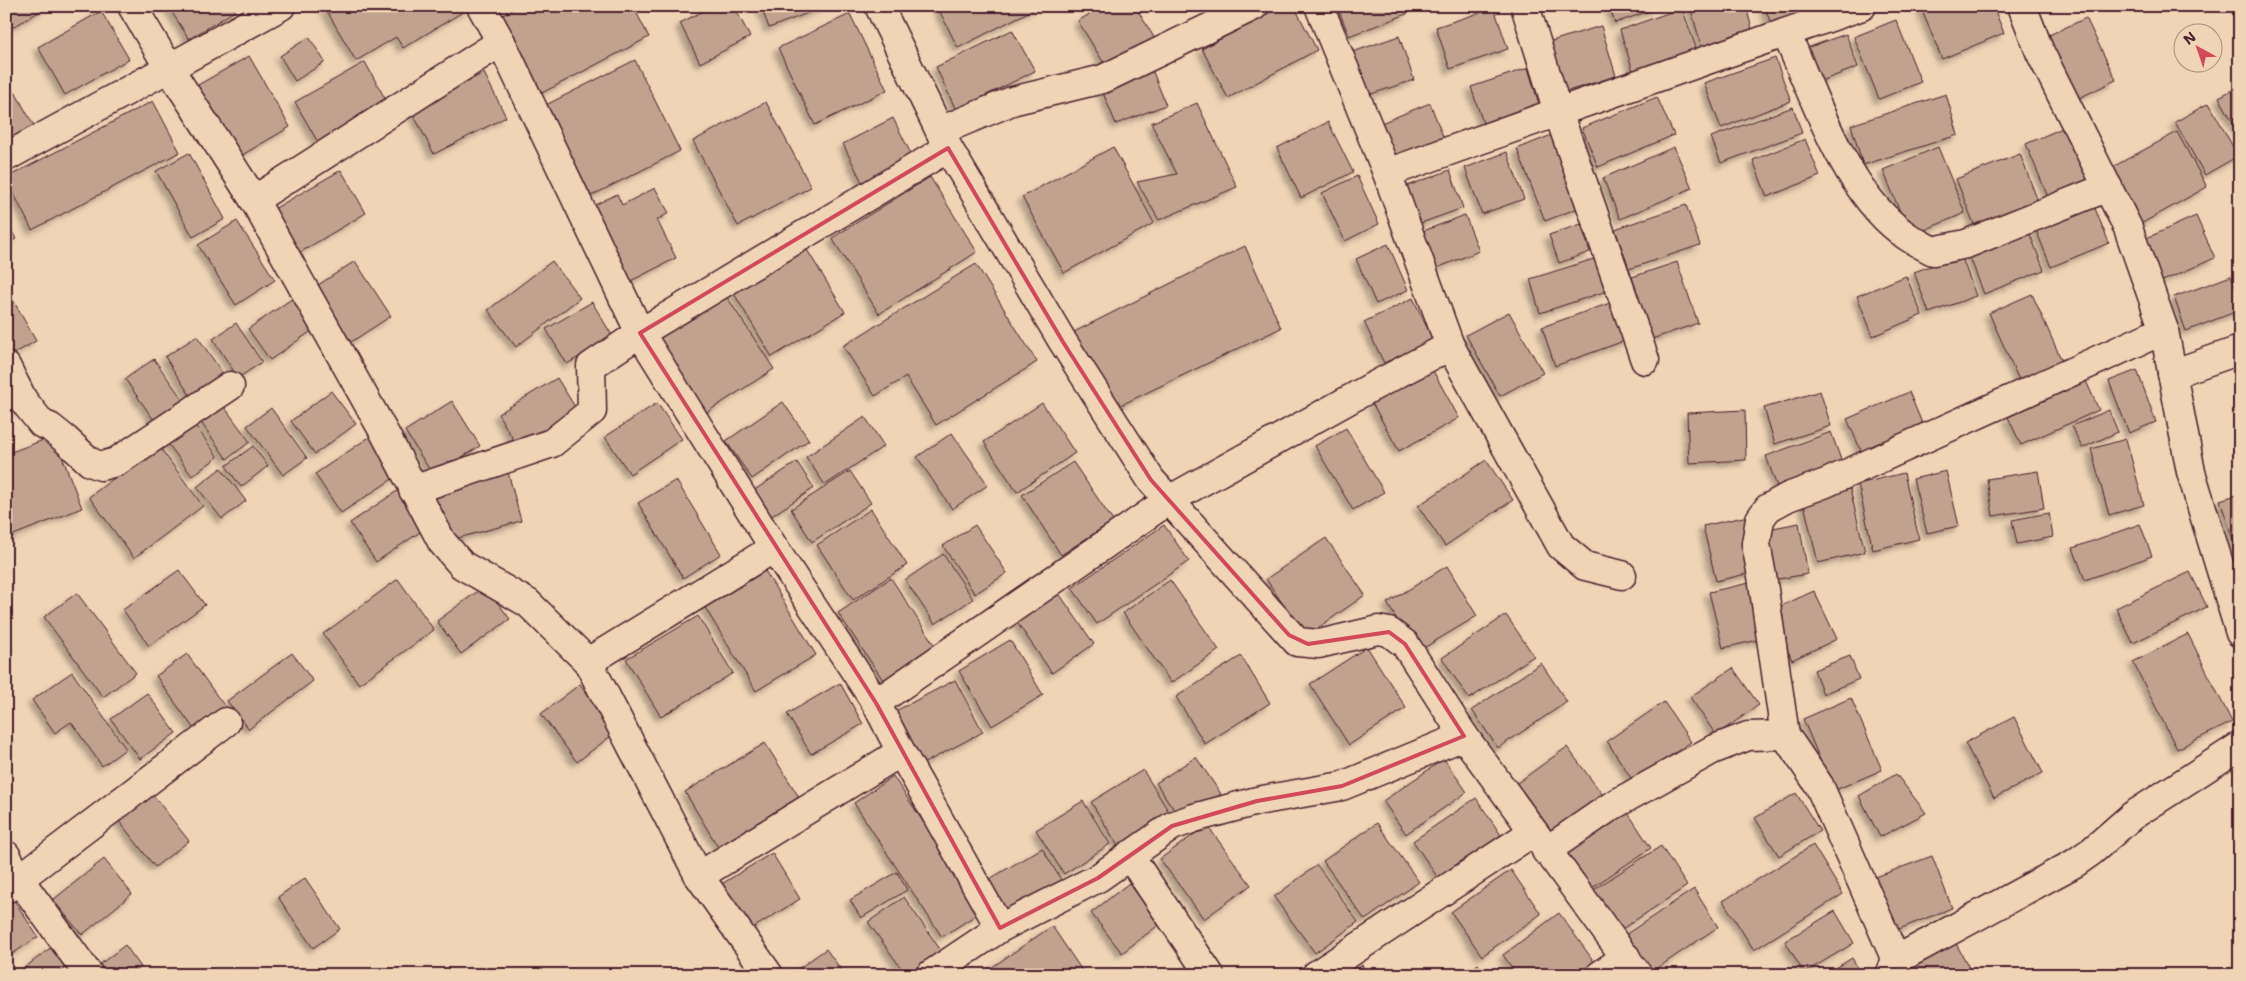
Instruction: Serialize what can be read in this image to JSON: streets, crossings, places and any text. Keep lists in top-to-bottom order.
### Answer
{
  "north": "top left"
}
